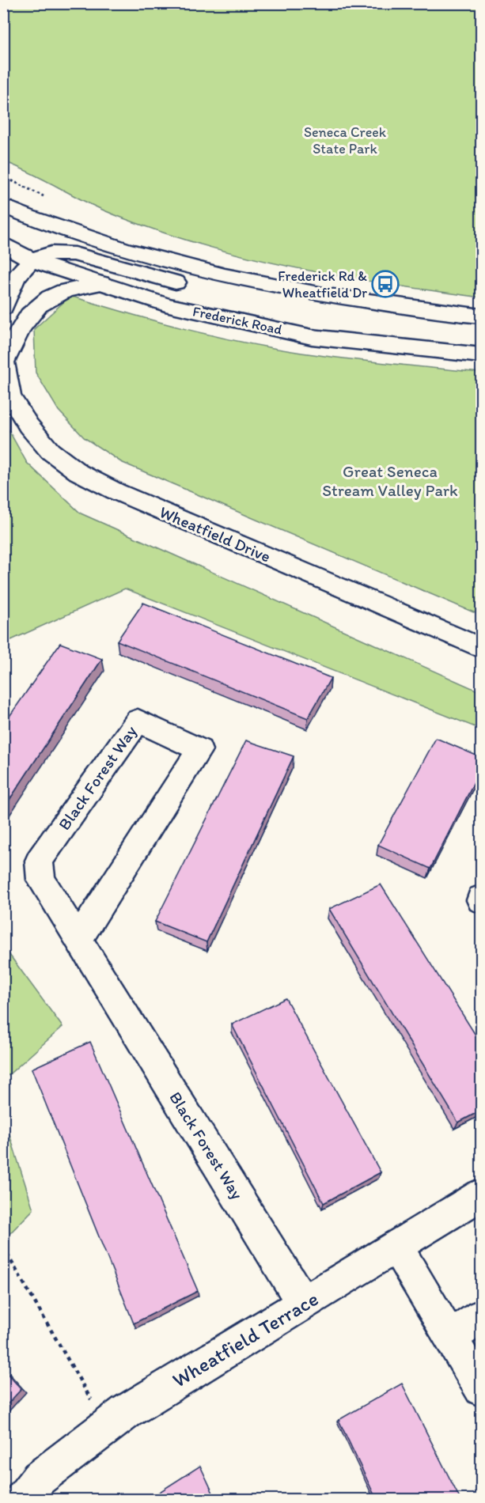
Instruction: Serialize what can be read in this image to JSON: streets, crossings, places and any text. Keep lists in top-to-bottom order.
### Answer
{
  "streets": {
    "street": [
      "Frederick Road",
      "Wheatfield Drive",
      "Black Forest Way",
      "Wheatfield Terrace"
    ]
  },
  "crossings": [
    ["Frederick Road", "Wheatfield Drive"],
    ["Black Forest Way", "Wheatfield Terrace"]
  ],
  "parks": ["Seneca Creek State Park", "Great Seneca Stream Valley Park"],
  "places": {
    "bus stop": ["Frederick Rd & Wheatfield Dr"]
  }
}
